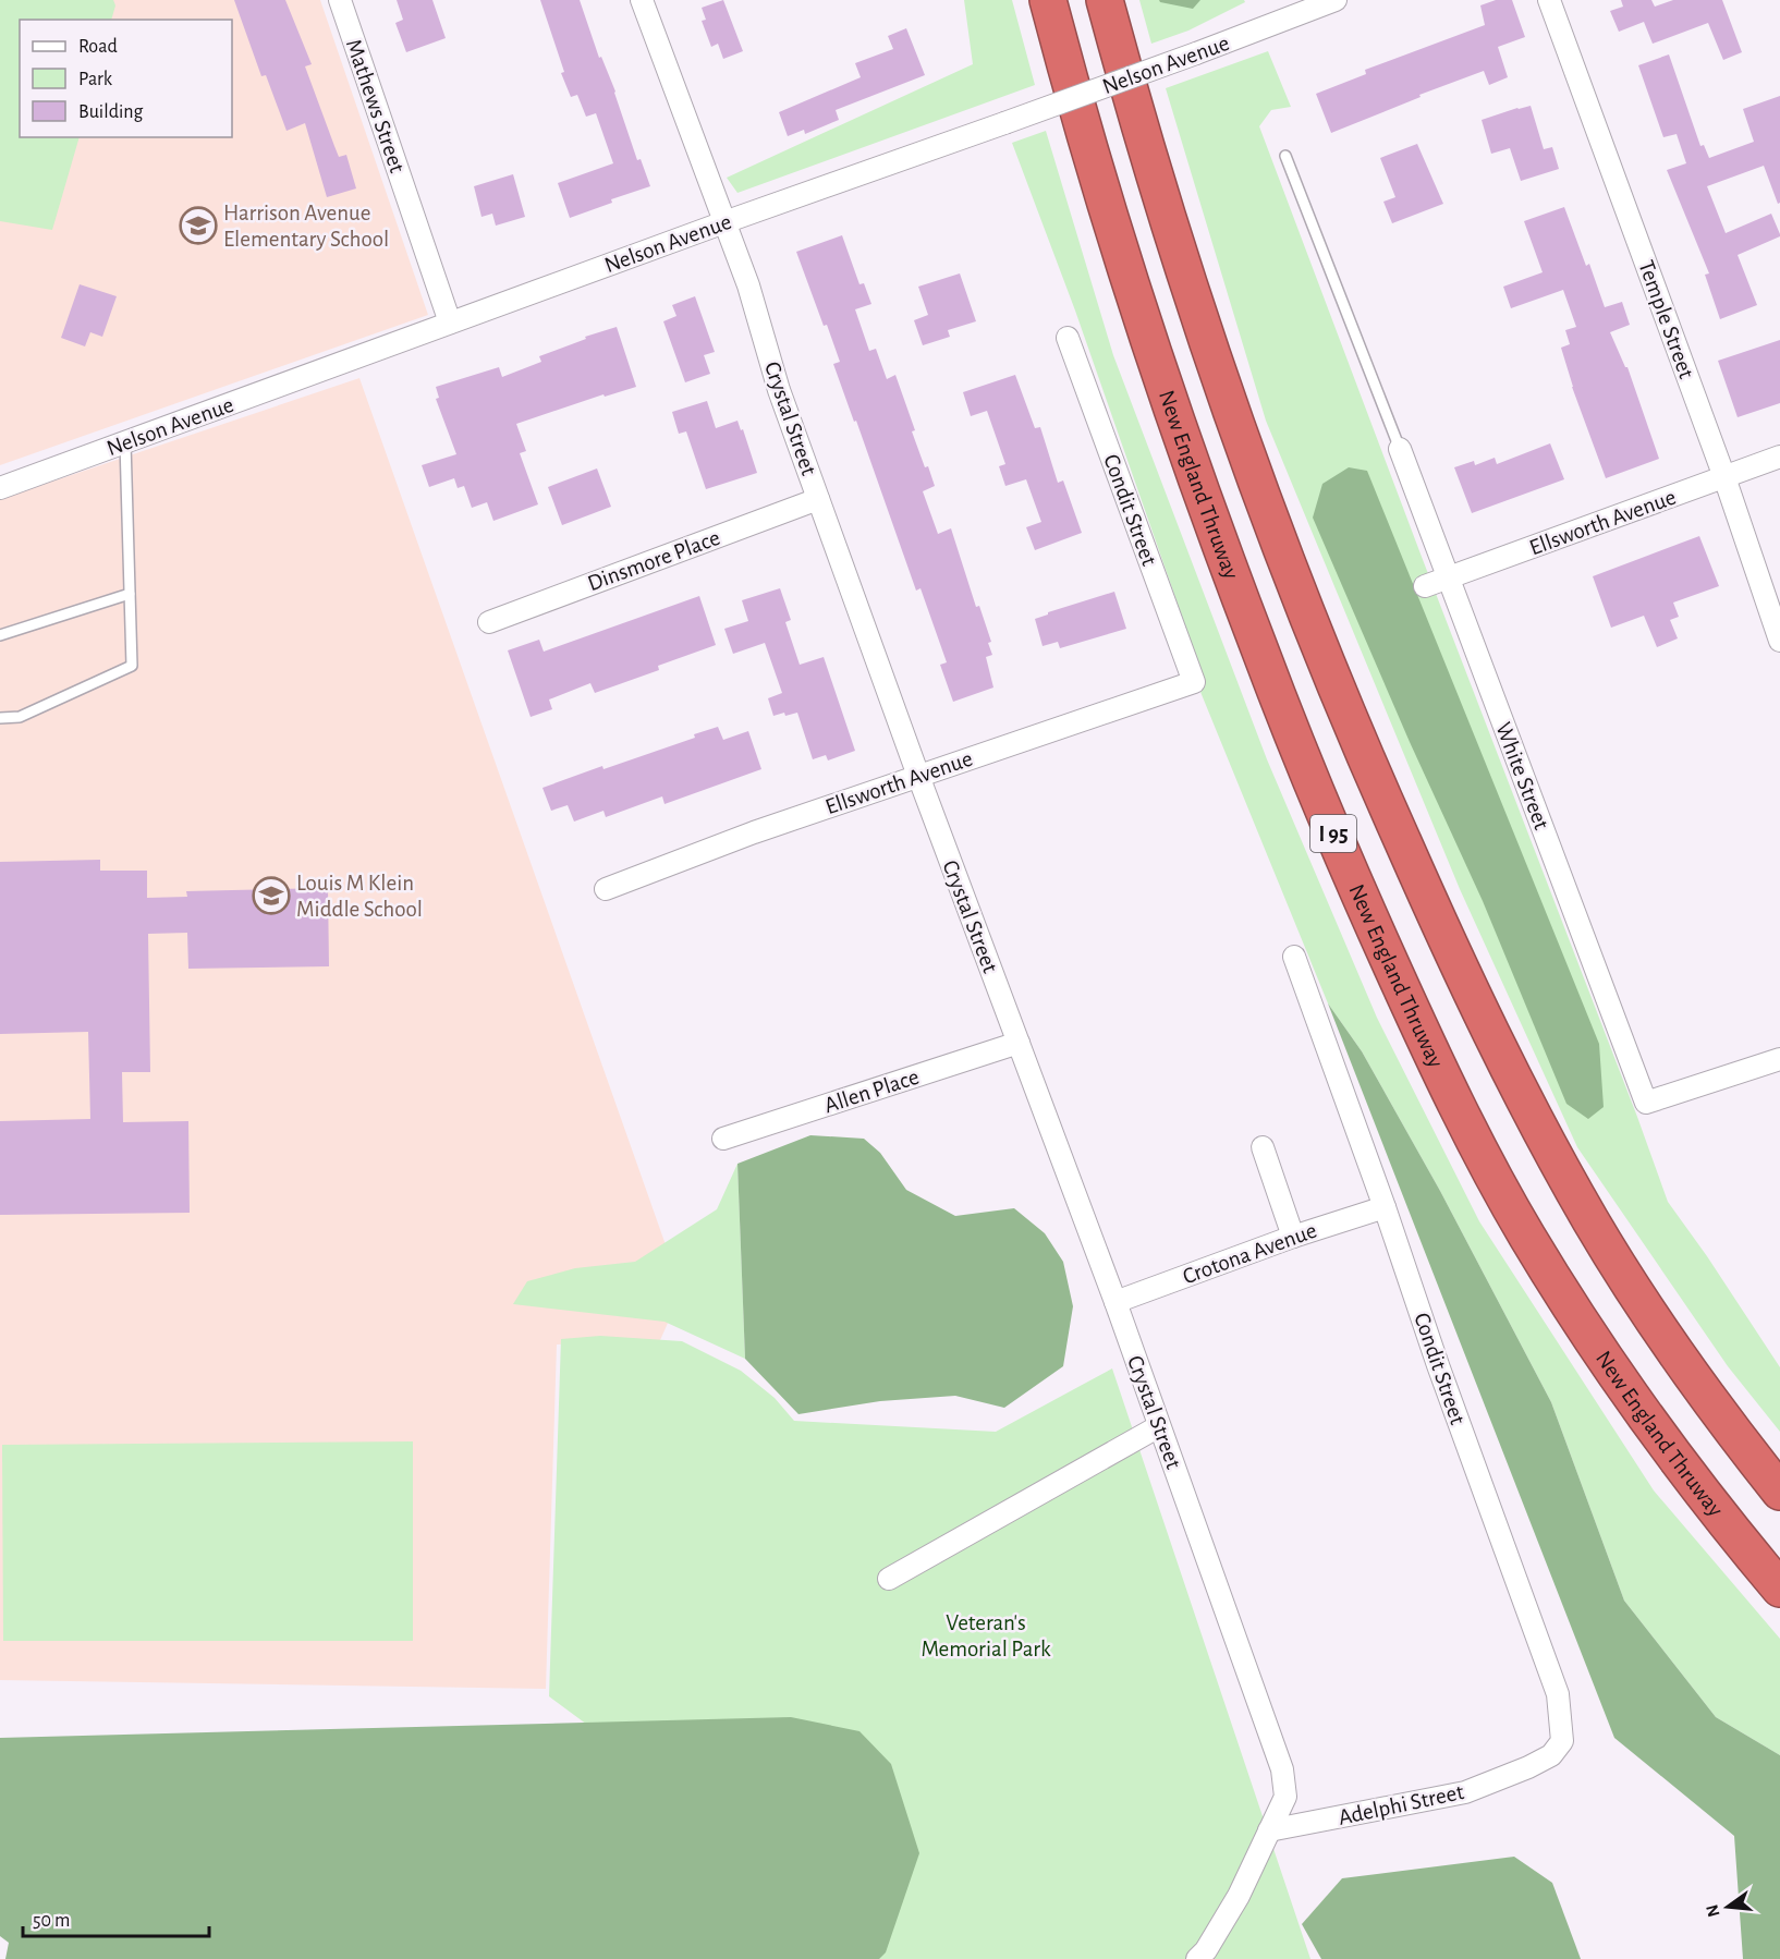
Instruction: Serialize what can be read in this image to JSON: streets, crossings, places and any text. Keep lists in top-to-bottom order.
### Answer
{
  "streets": {
    "highway": ["New England Thruway", "I 95"],
    "street": [
      "Nelson Avenue",
      "Mathews Street",
      "Temple Street",
      "Crystal Street",
      "Condit Street",
      "Ellsworth Avenue",
      "Dinsmore Place",
      "White Street",
      "Allen Place",
      "Crotona Avenue",
      "Adelphi Street"
    ]
  },
  "crossings": [
    ["Nelson Avenue", "Mathews Street"],
    ["Nelson Avenue", "Crystal Street"],
    ["Temple Street", "Ellsworth Avenue"],
    ["Crystal Street", "Ellsworth Avenue"],
    ["Crystal Street", "Dinsmore Place"],
    ["Crystal Street", "Allen Place"],
    ["Crystal Street", "Crotona Avenue"],
    ["Crystal Street", "Adelphi Street"],
    ["Condit Street", "Ellsworth Avenue"],
    ["Condit Street", "Crotona Avenue"],
    ["Condit Street", "Adelphi Street"],
    ["Ellsworth Avenue", "White Street"]
  ],
  "parks": ["Veteran's Memorial Park"],
  "places": {
    "school or university": ["Harrison Avenue Elementary School", "Louis M Klein Middle School"]
  },
  "legend": ["Road", "Park", "Building"],
  "scale_bar": "50 m",
  "north": "left"
}
